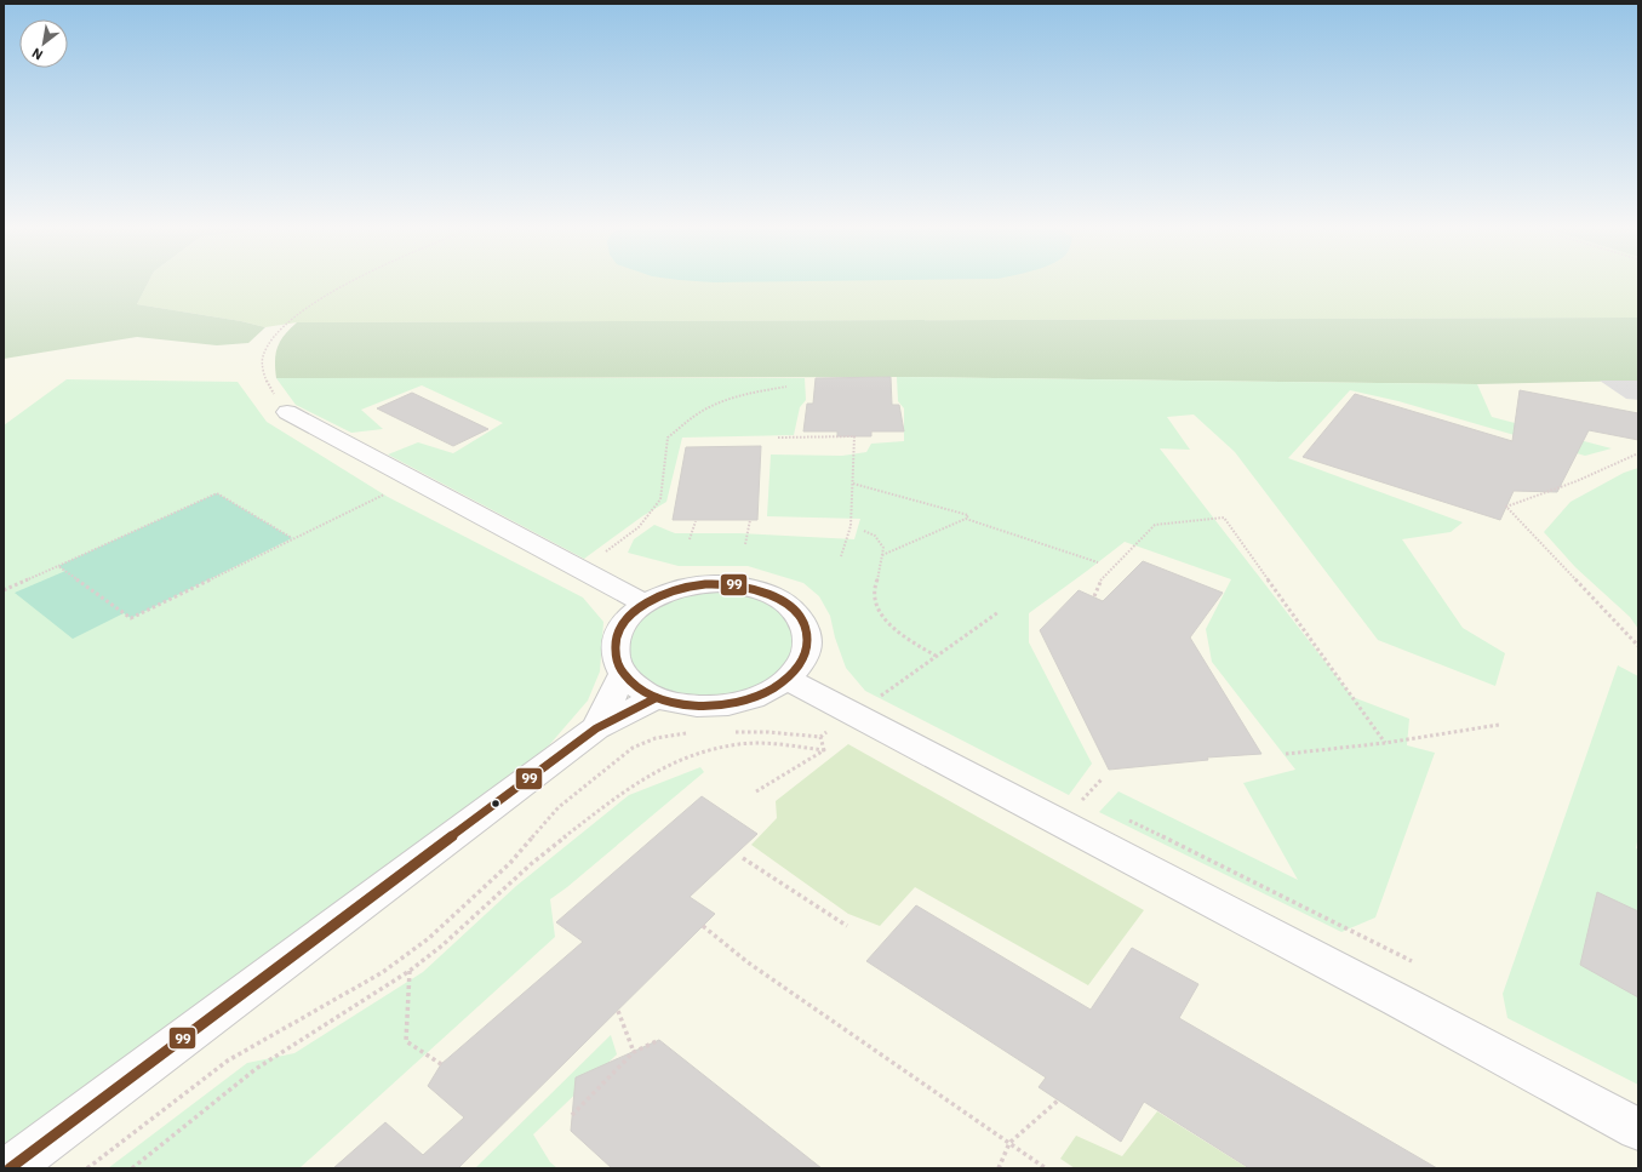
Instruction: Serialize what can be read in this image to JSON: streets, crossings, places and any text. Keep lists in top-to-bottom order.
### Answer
{
  "lines": ["transit line 99"],
  "north": "bottom left"
}
